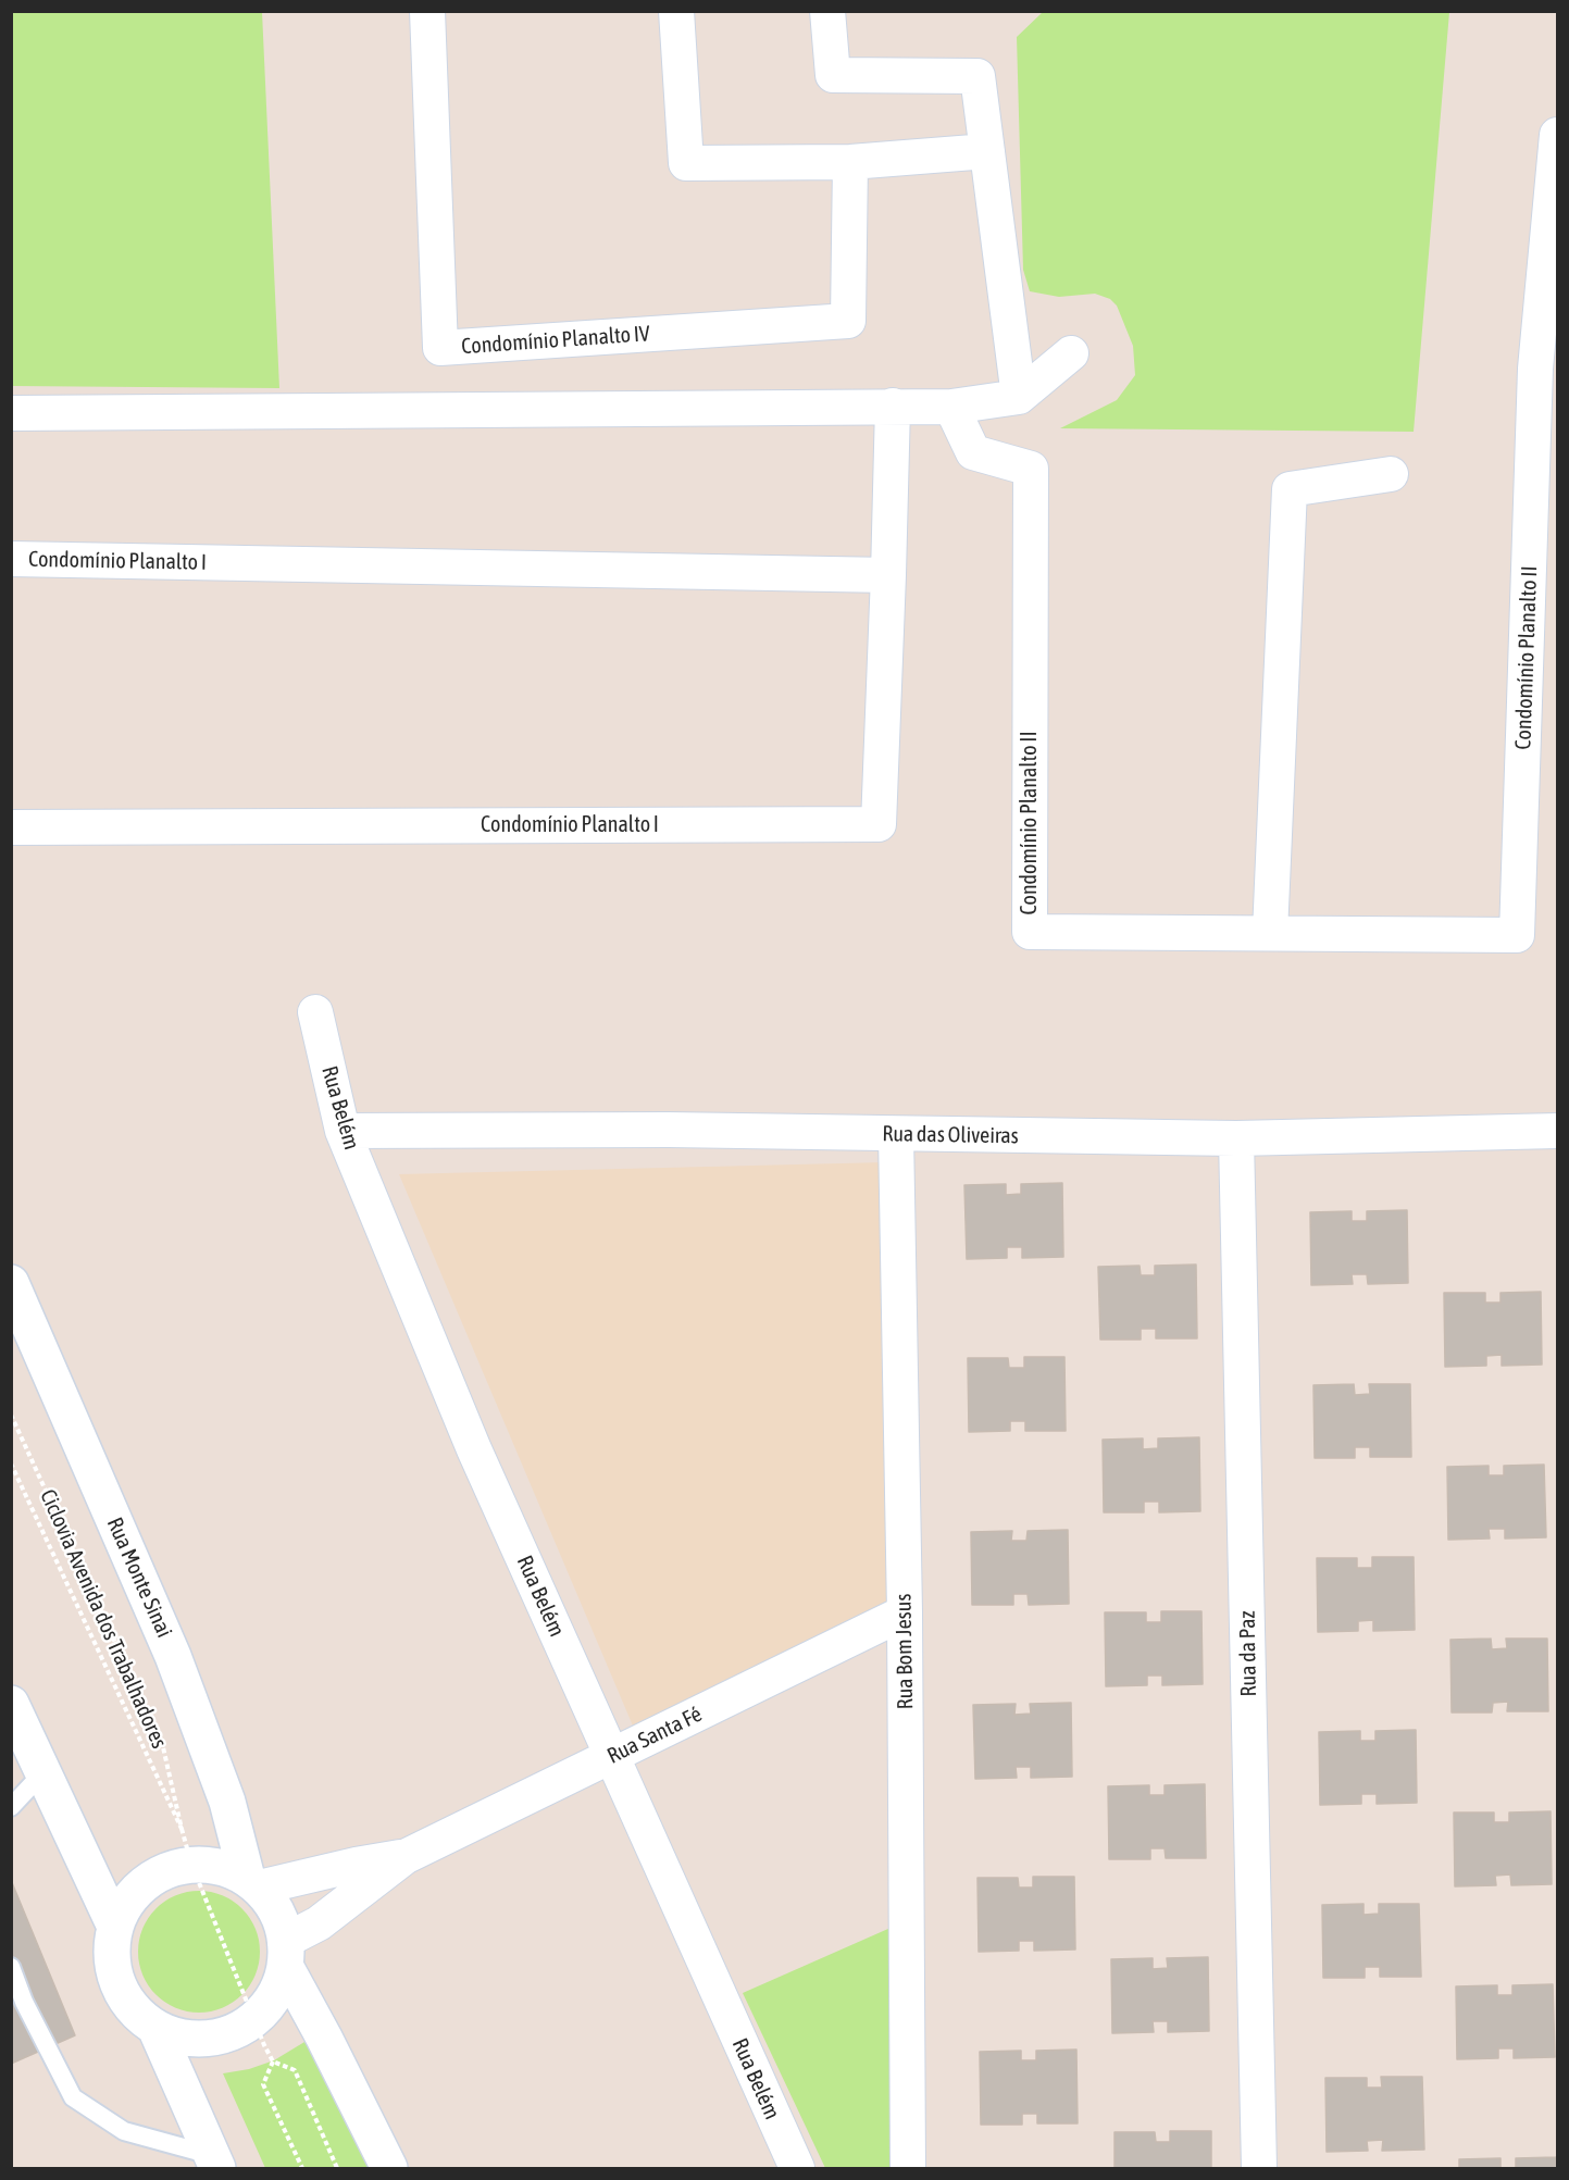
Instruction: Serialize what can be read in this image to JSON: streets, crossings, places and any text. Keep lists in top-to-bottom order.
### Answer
{
  "streets": {
    "main road": ["Rua Monte Sinai"],
    "street": [
      "Condomínio Planalto IV",
      "Condomínio Planalto I",
      "Condomínio Planalto II",
      "Rua Belém",
      "Rua das Oliveiras",
      "Rua Bom Jesus",
      "Rua da Paz",
      "Rua Santa Fé"
    ],
    "path": ["Ciclovia Avenida dos Trabalhadores"]
  },
  "crossings": [
    ["Rua Belém", "Rua das Oliveiras"],
    ["Rua Belém", "Rua Santa Fé"],
    ["Rua das Oliveiras", "Rua Bom Jesus"],
    ["Rua das Oliveiras", "Rua da Paz"],
    ["Rua Monte Sinai", "Rua Santa Fé"],
    ["Rua Bom Jesus", "Rua Santa Fé"]
  ]
}
